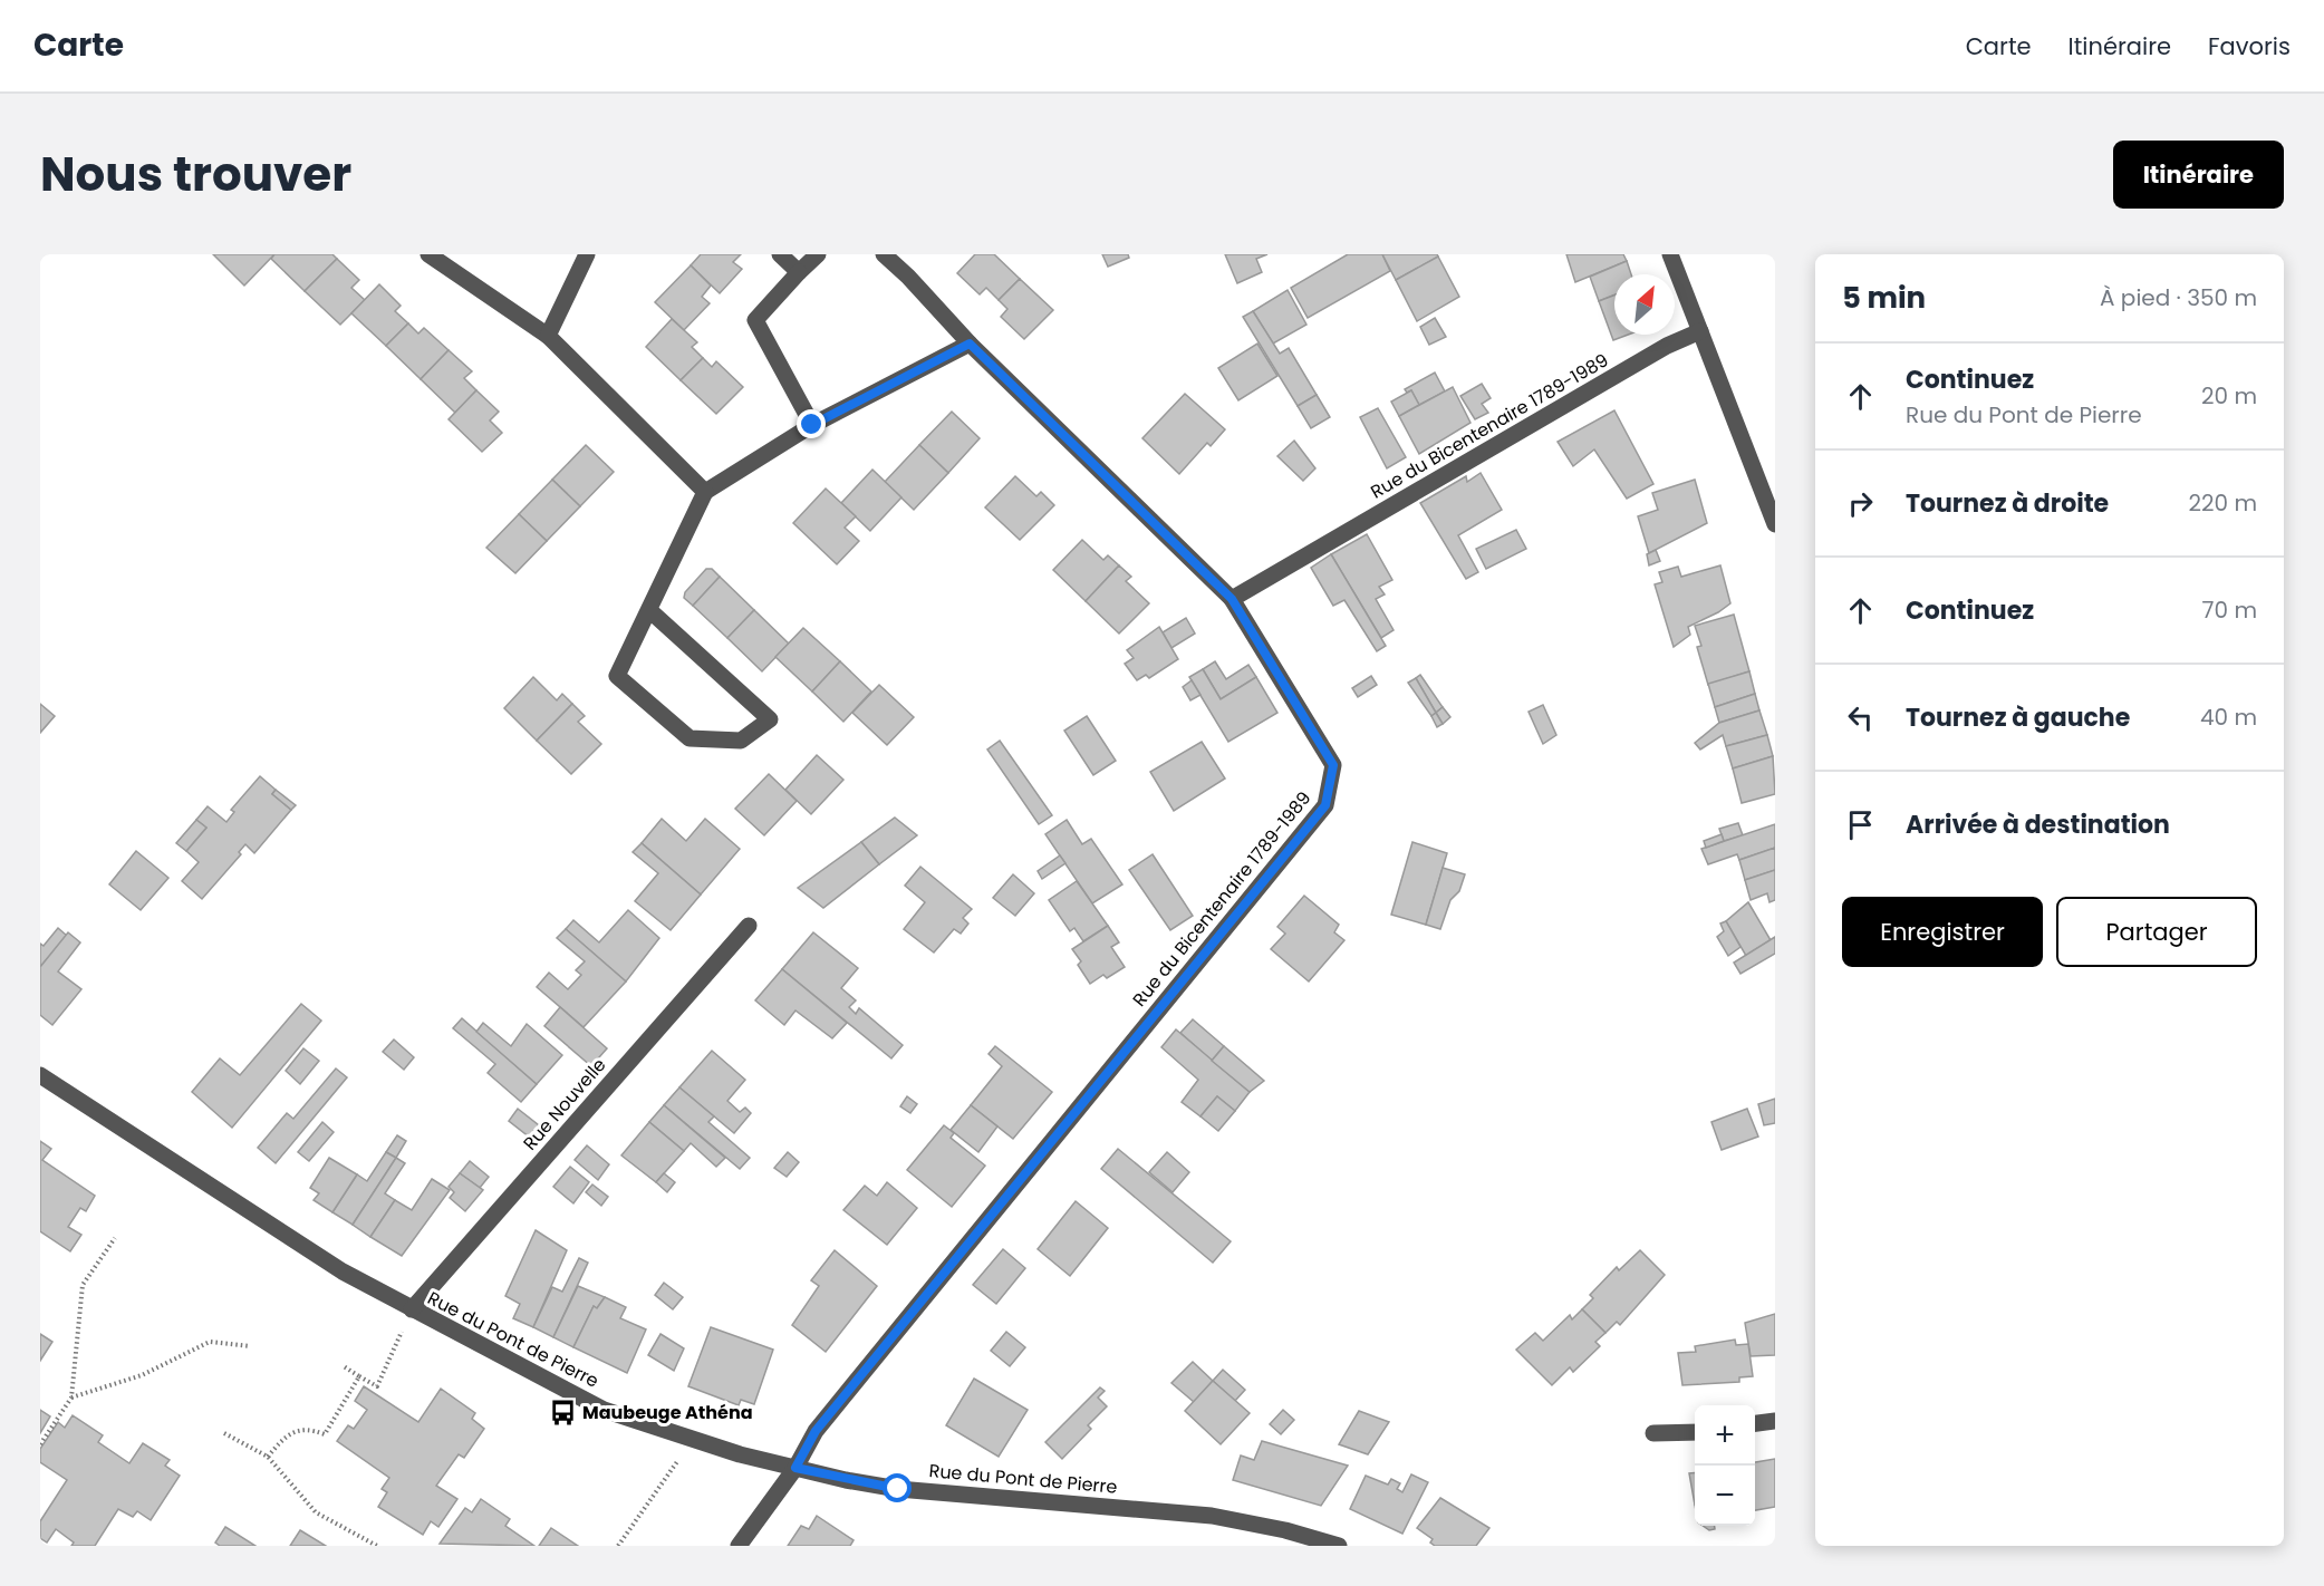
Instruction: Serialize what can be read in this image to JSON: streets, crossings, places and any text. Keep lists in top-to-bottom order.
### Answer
{
  "streets": {
    "street": ["Rue du Bicentenaire 1789-1989", "Rue Nouvelle", "Rue du Pont de Pierre"]
  },
  "crossings": [
    ["Rue du Bicentenaire 1789-1989", "Rue du Pont de Pierre"],
    ["Rue Nouvelle", "Rue du Pont de Pierre"]
  ],
  "places": {
    "bus stop": ["Maubeuge Athéna"]
  },
  "north": "top right",
  "page": {
    "header": "Carte",
    "nav": ["Carte", "Itinéraire", "Favoris"],
    "title": "Nous trouver",
    "buttons": [
      "Itinéraire",
      ["Enregistrer", "Partager"]
    ],
    "heading": ["5 min", "À pied · 350 m"],
    "list": [
      ["Continuez", "Rue du Pont de Pierre", "20 m"],
      ["Tournez à droite", "220 m"],
      ["Continuez", "70 m"],
      ["Tournez à gauche", "40 m"],
      "Arrivée à destination"
    ],
    "map_buttons": ["+", "−"]
  }
}
